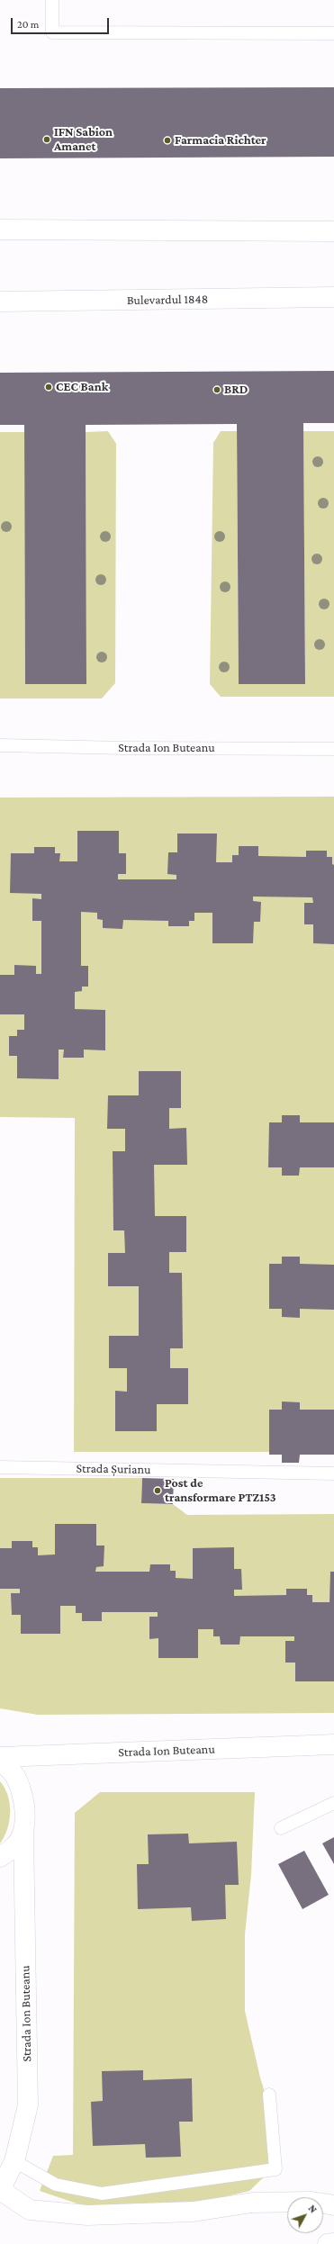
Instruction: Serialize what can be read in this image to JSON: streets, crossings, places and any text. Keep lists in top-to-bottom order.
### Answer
{
  "streets": {
    "street": ["Bulevardul 1848", "Strada Ion Buteanu"],
    "lane": ["Strada Șurianu"]
  },
  "places": [
    "IFN Sabion Amanet",
    "Farmacia Richter",
    "CEC Bank",
    "BRD",
    "Post de transformare PTZ153"
  ],
  "scale_bar": "20 m",
  "north": "top right"
}
